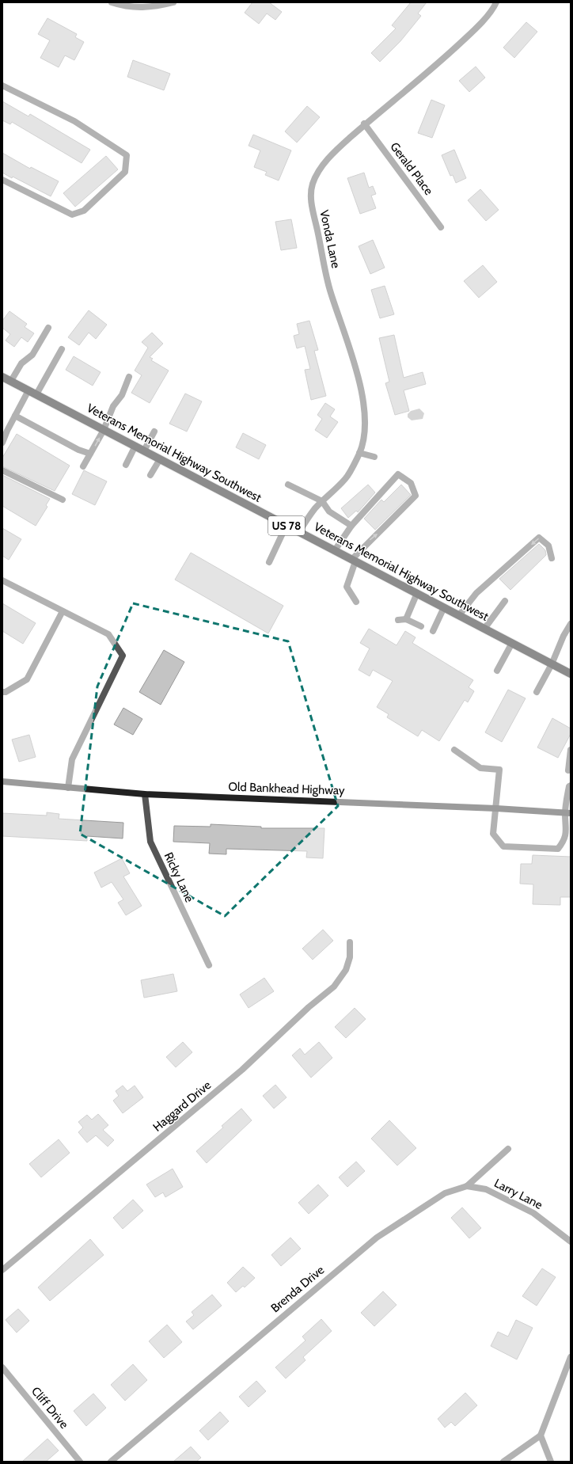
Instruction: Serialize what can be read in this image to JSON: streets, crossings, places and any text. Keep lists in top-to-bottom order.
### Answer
{
  "streets": {
    "main road": ["Veterans Memorial Highway Southwest", "US 78"],
    "street": [
      "Gerald Place",
      "Vonda Lane",
      "Old Bankhead Highway",
      "Ricky Lane",
      "Haggard Drive",
      "Larry Lane",
      "Brenda Drive",
      "Cliff Drive"
    ]
  },
  "crossings": [
    ["Gerald Place", "Vonda Lane"],
    ["Vonda Lane", "Veterans Memorial Highway Southwest"],
    ["Old Bankhead Highway", "Ricky Lane"],
    ["Larry Lane", "Brenda Drive"]
  ]
}
